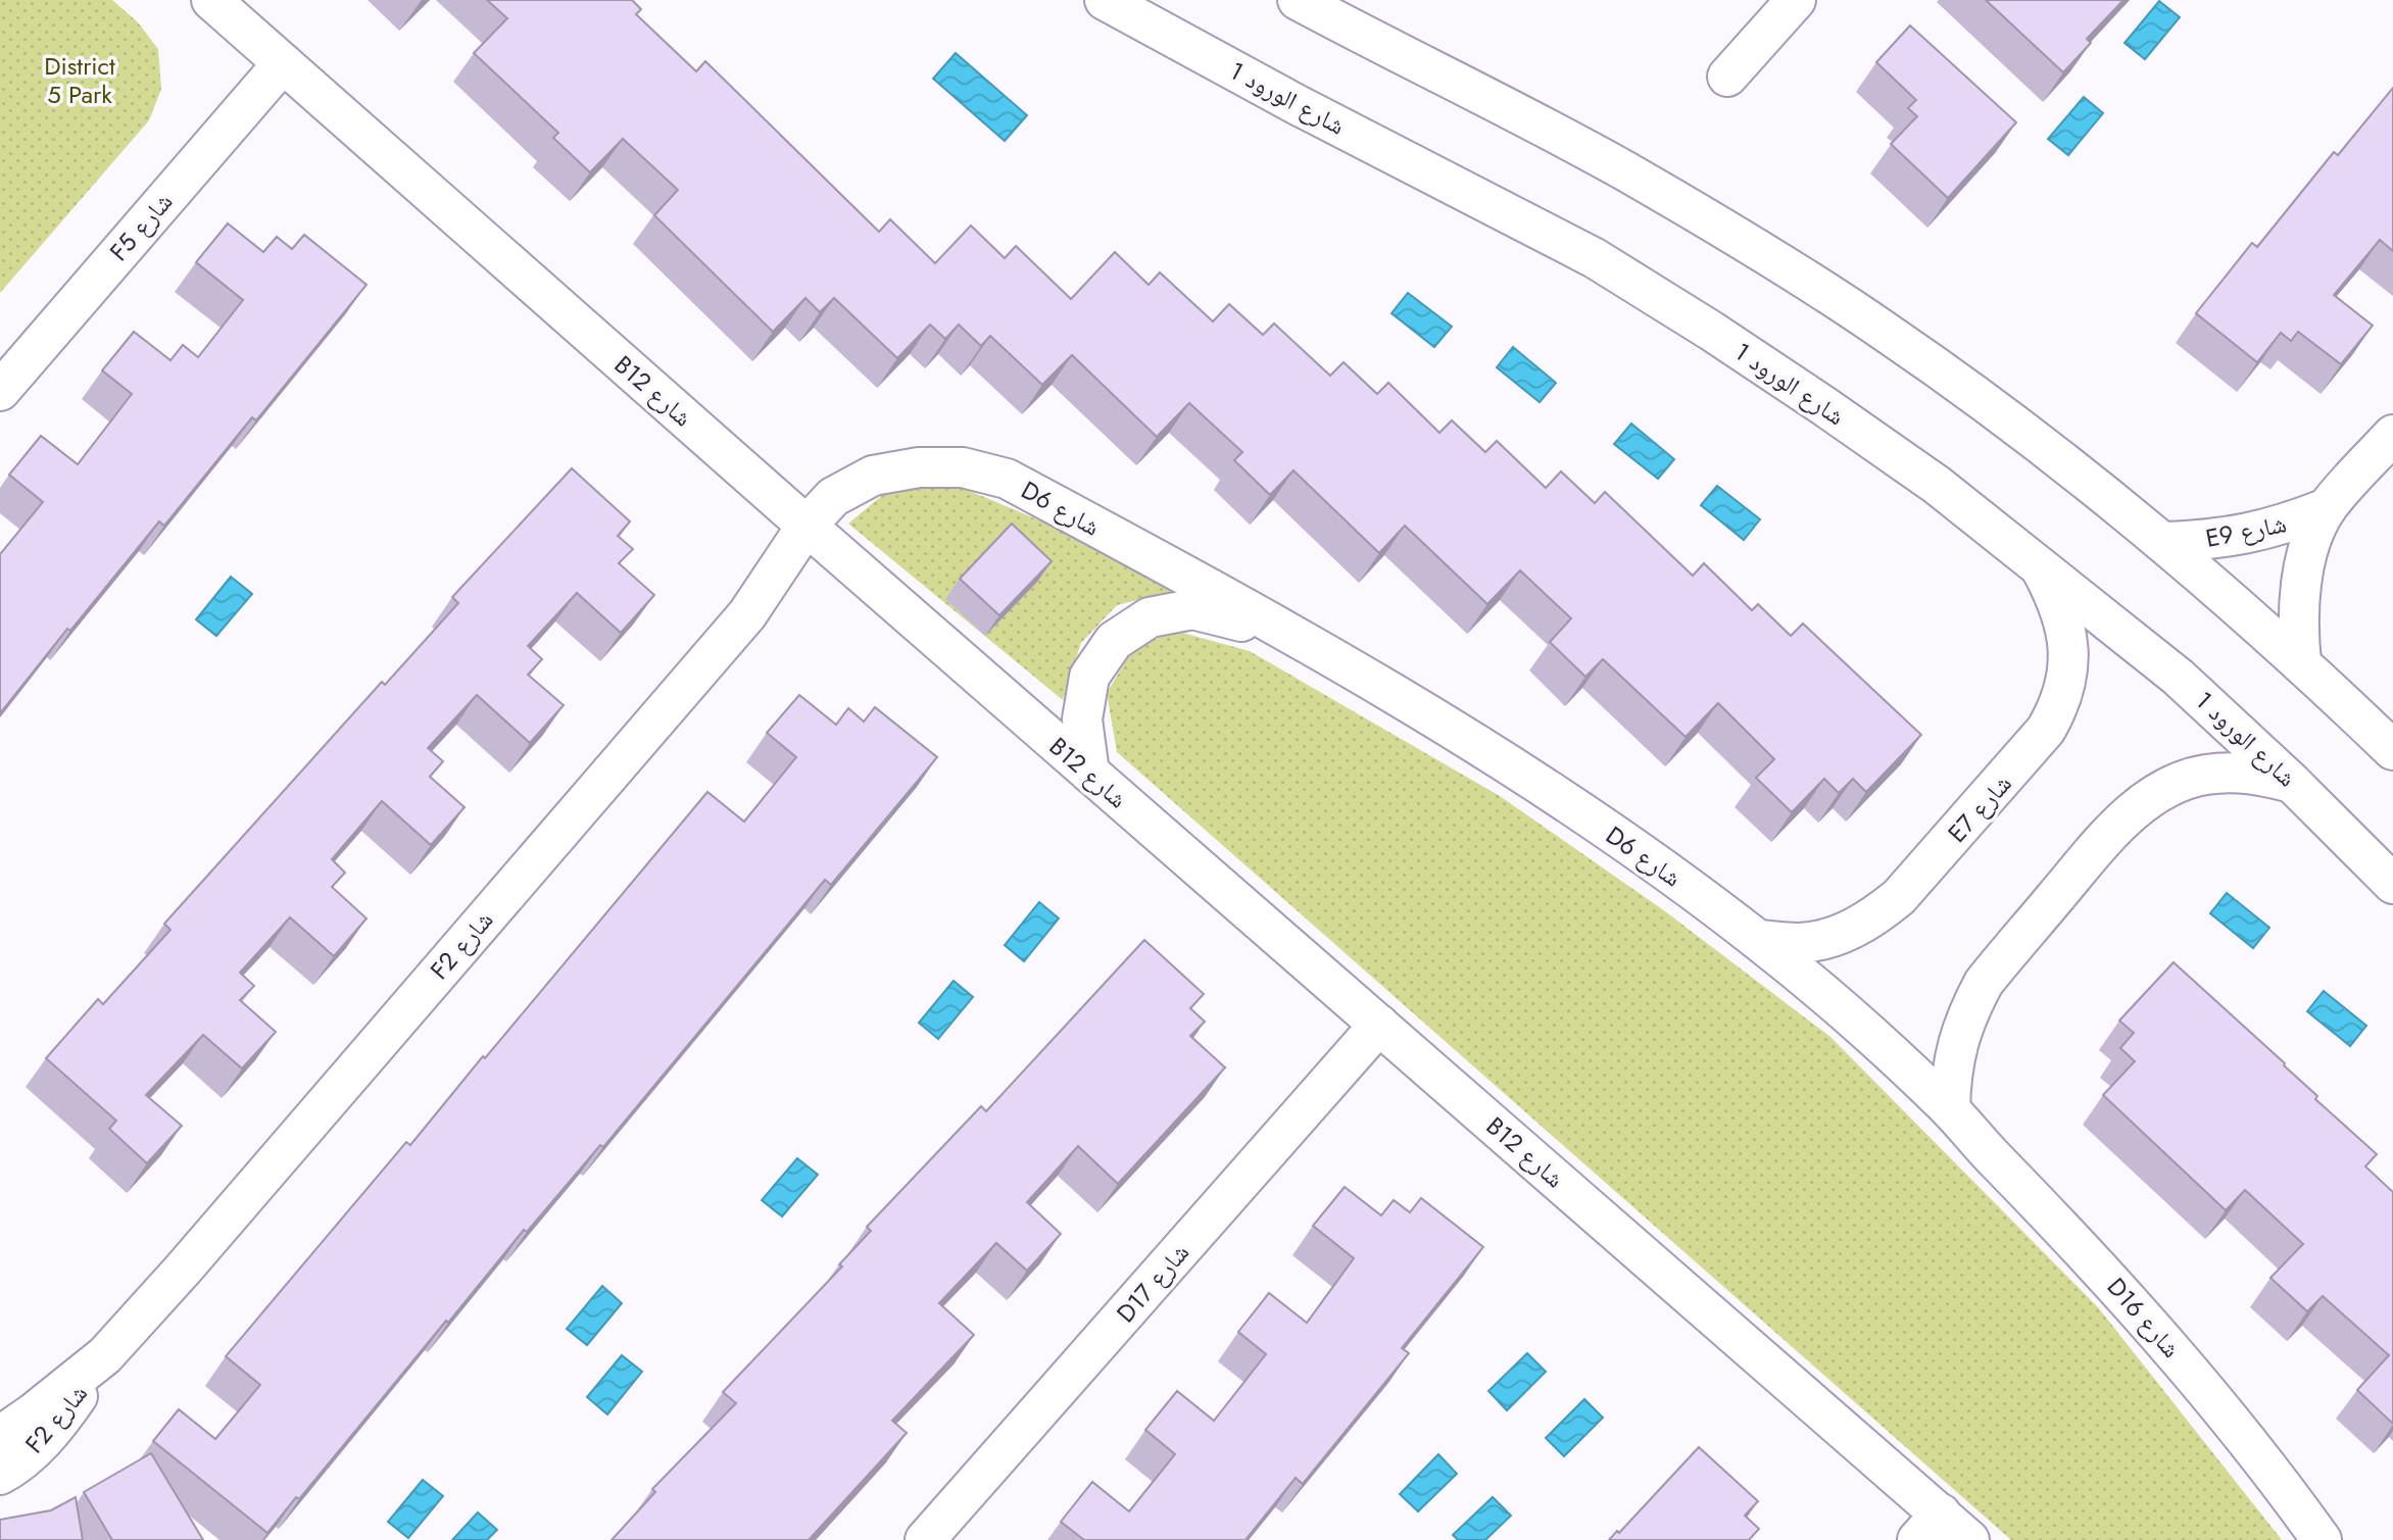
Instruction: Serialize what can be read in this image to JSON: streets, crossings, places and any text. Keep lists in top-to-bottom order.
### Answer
{
  "streets": {
    "street": [
      "شارع الورود 1",
      "F5 شارع",
      "B12 شارع",
      "D6 شارع",
      "E9 شارع",
      "E7 شارع",
      "F2 شارع",
      "D17 شارع",
      "D16 شارع"
    ]
  },
  "crossings": [
    ["شارع الورود 1", "E7 شارع"],
    ["F5 شارع", "B12 شارع"],
    ["B12 شارع", "D6 شارع"],
    ["B12 شارع", "F2 شارع"],
    ["B12 شارع", "D17 شارع"],
    ["D6 شارع", "E7 شارع"],
    ["D6 شارع", "F2 شارع"],
    ["D6 شارع", "D16 شارع"]
  ],
  "parks": ["District 5 Park"]
}
